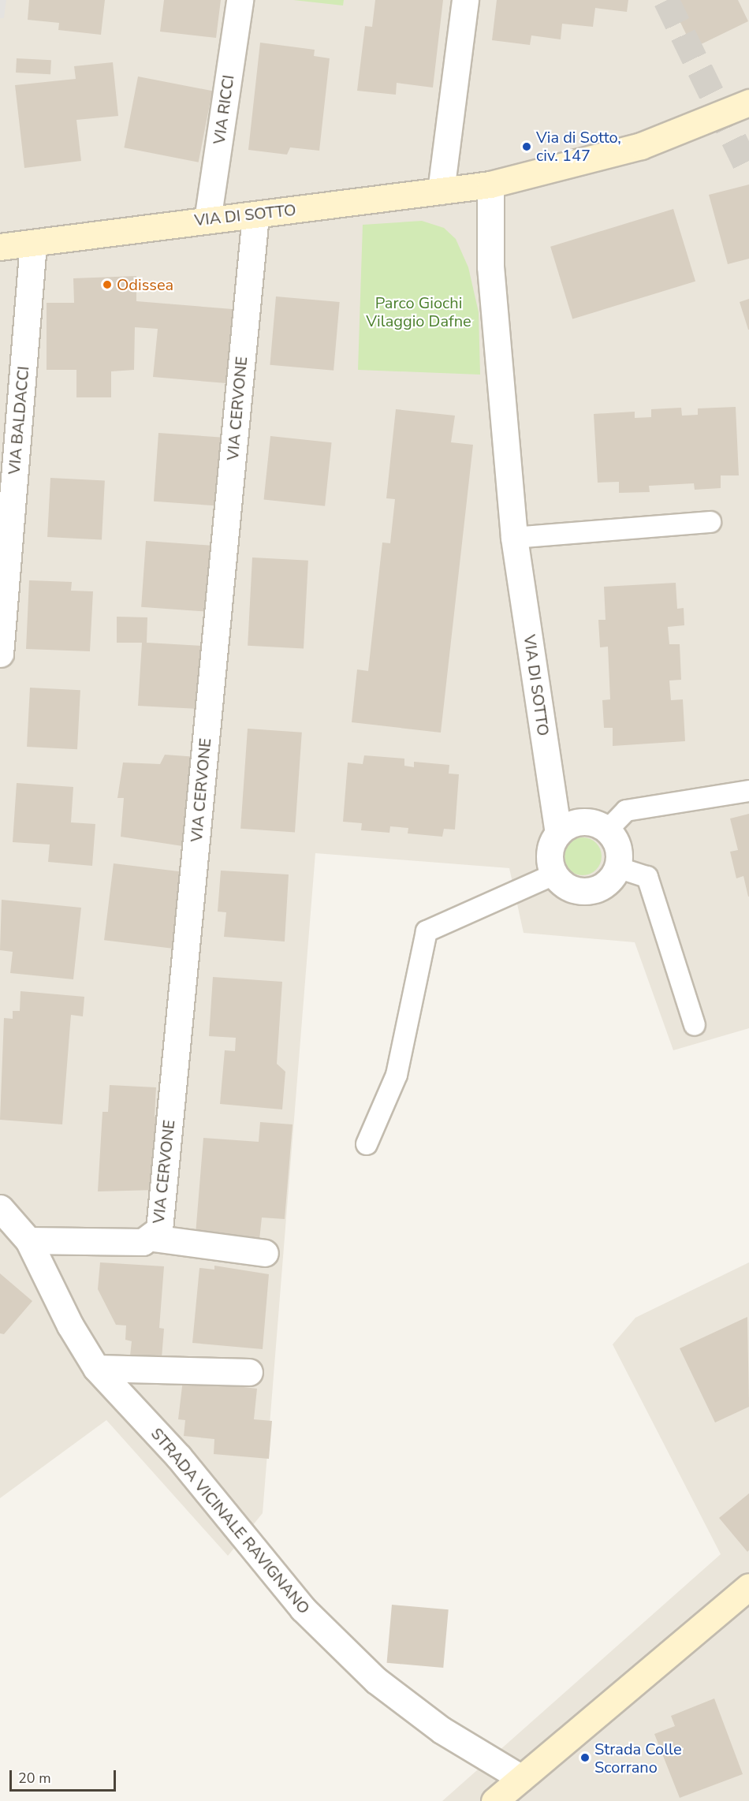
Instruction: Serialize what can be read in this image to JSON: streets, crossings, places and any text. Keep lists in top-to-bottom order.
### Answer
{
  "streets": {
    "street": [
      "VIA RICCI",
      "VIA DI SOTTO",
      "VIA CERVONE",
      "VIA BALDACCI",
      "STRADA VICINALE RAVIGNANO"
    ]
  },
  "crossings": [
    ["VIA RICCI", "VIA DI SOTTO"],
    ["VIA DI SOTTO", "VIA CERVONE"],
    ["VIA DI SOTTO", "VIA BALDACCI"],
    ["VIA CERVONE", "STRADA VICINALE RAVIGNANO"]
  ],
  "parks": ["Parco Giochi Vilaggio Dafne"],
  "places": ["Via di Sotto, civ. 147", "Odissea", "Strada Colle Scorrano"],
  "scale_bar": "20 m"
}
